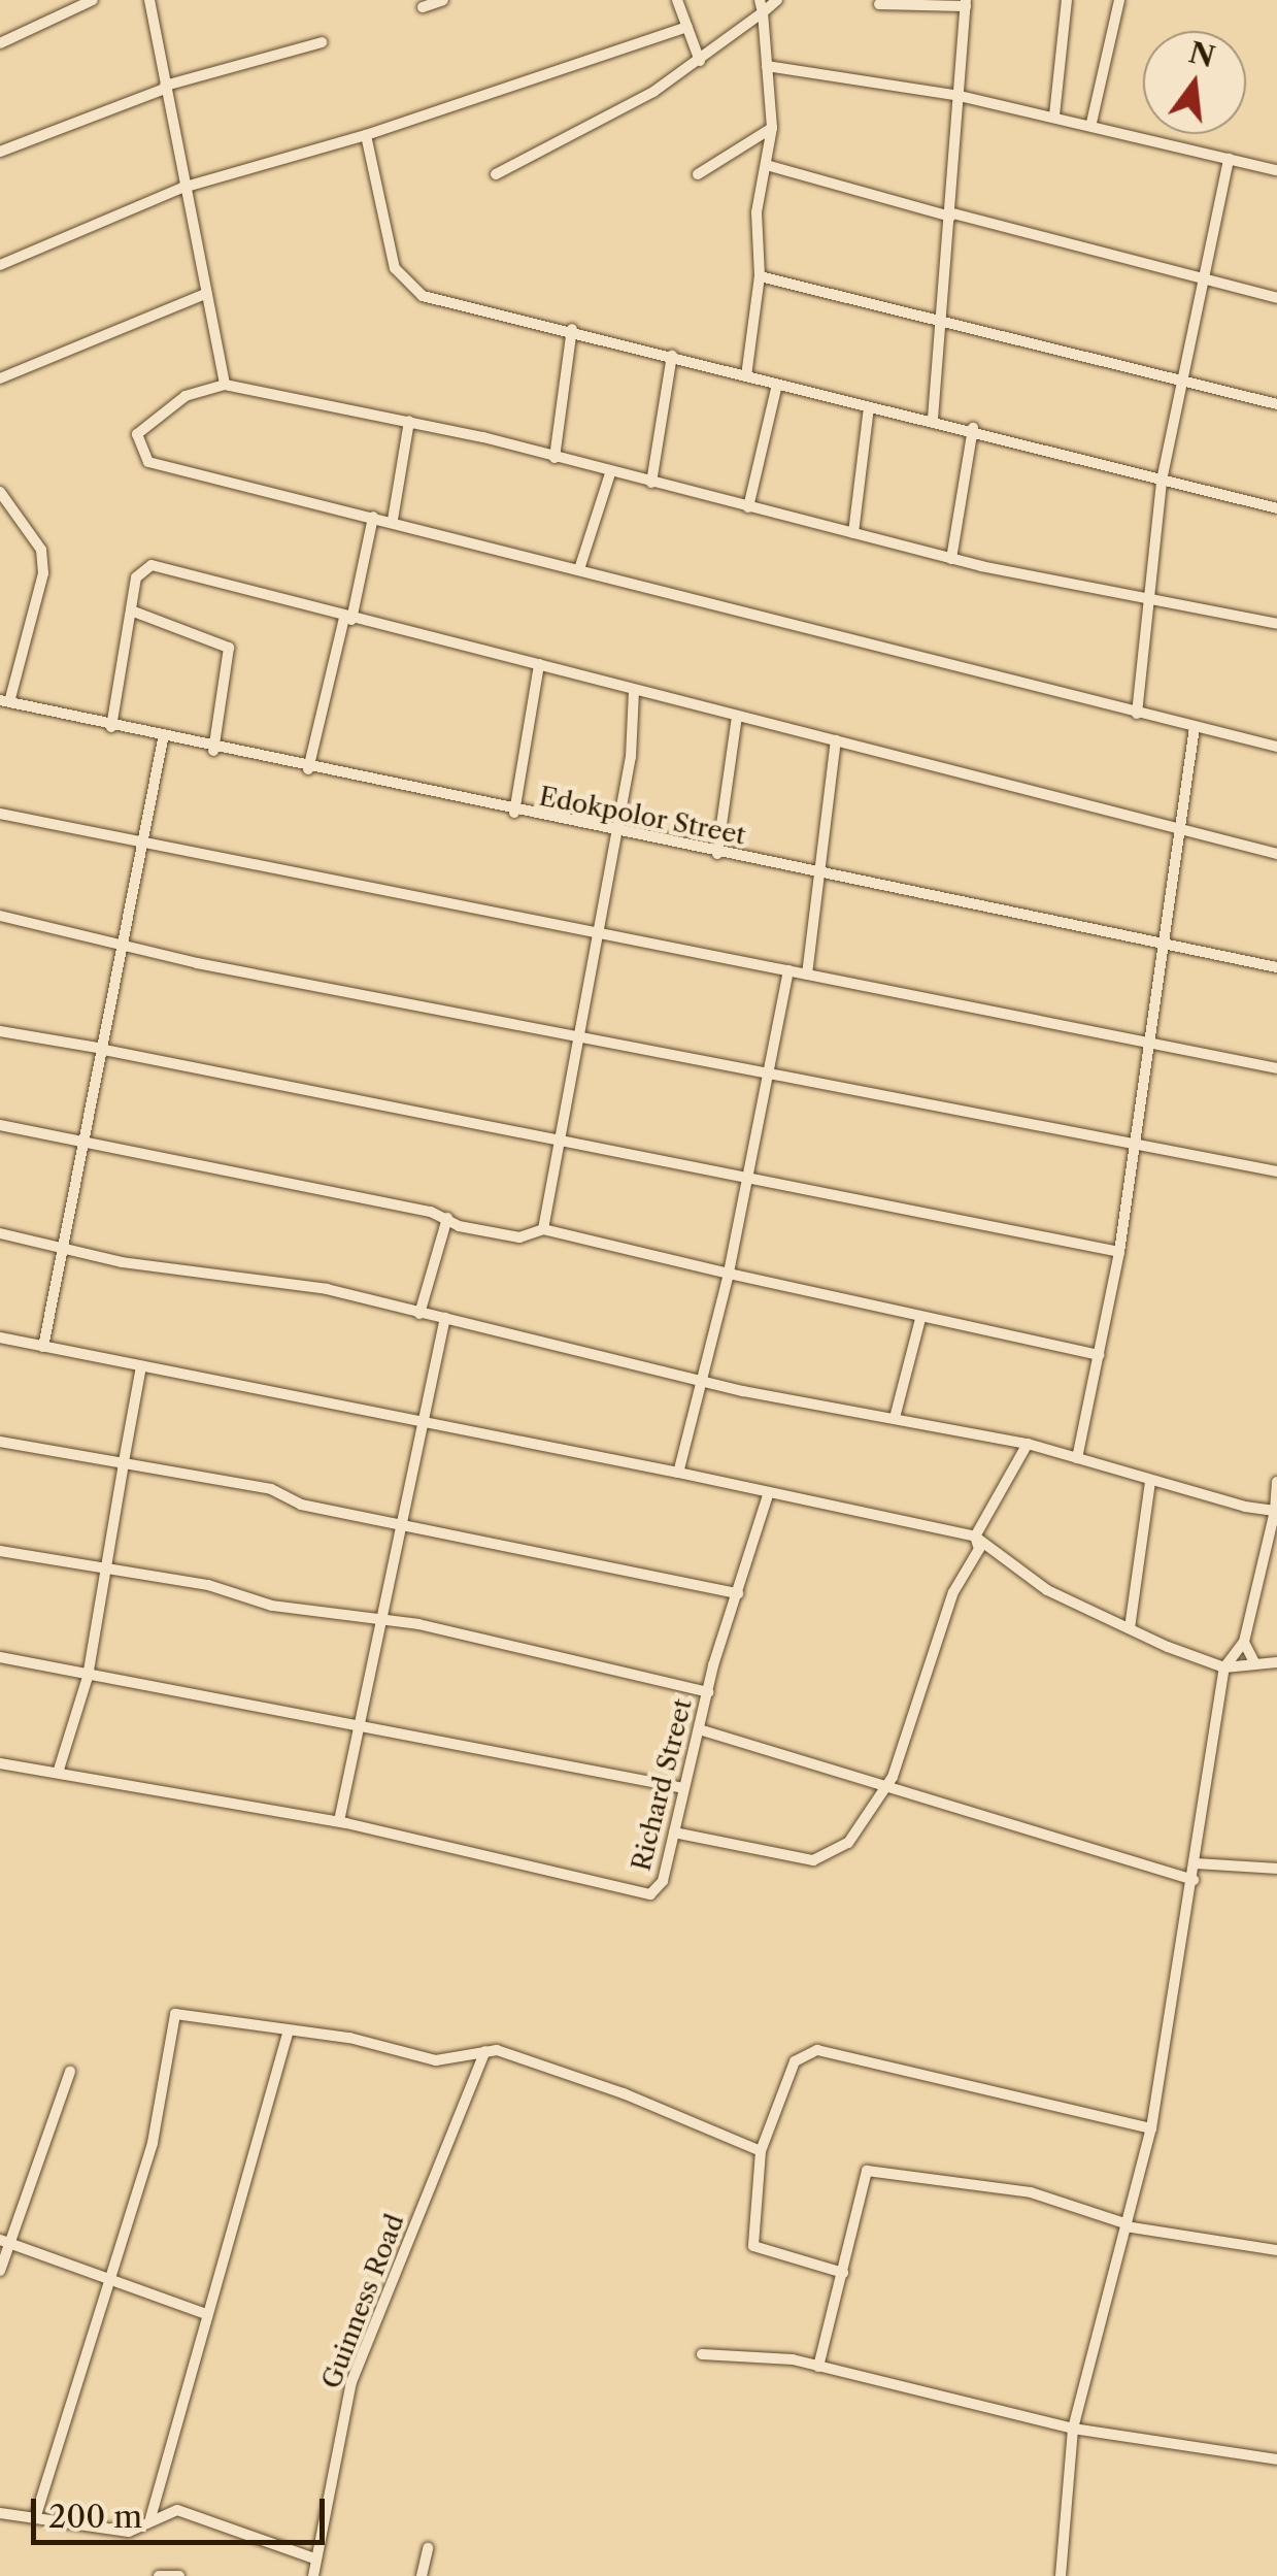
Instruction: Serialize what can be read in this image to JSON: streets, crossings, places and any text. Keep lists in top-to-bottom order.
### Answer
{
  "streets": {
    "street": ["Edokpolor Street", "Richard Street", "Guinness Road"]
  },
  "scale_bar": "200 m",
  "north": "top"
}
